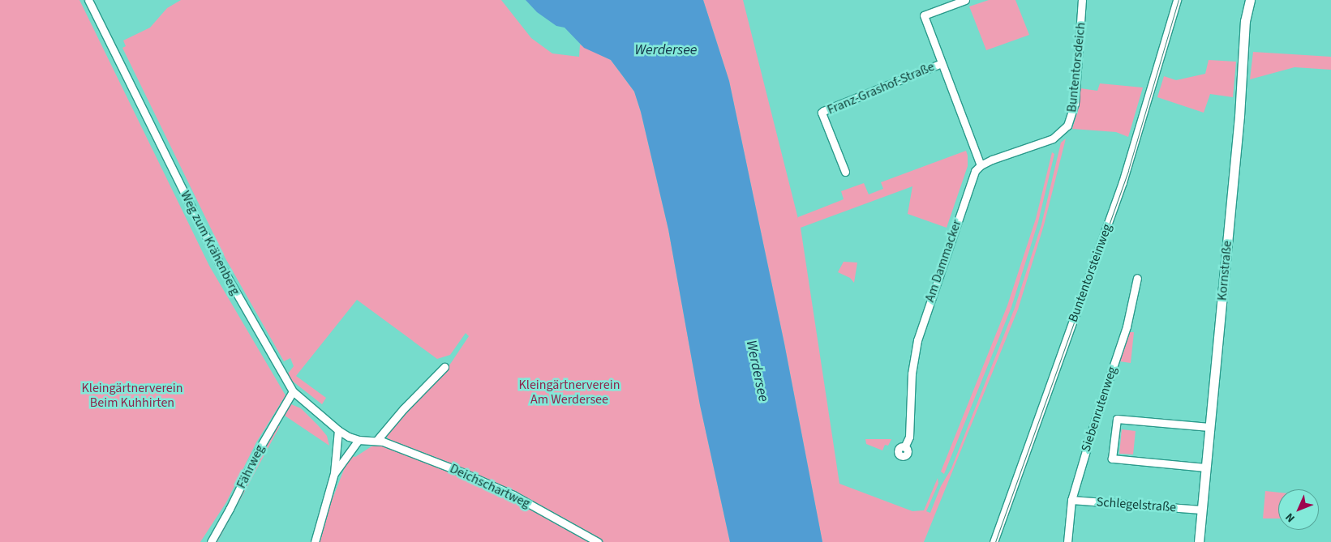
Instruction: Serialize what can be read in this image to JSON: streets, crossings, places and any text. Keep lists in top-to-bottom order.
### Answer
{
  "streets": {
    "street": [
      "Buntentorsdeich",
      "Franz-Grashof-Straße",
      "Weg zum Krähenberg",
      "Am Dammacker",
      "Kornstraße",
      "Buntentorsteinweg",
      "Siebenrutenweg",
      "Fährweg",
      "Deichschartweg",
      "Schlegelstraße"
    ]
  },
  "crossings": [
    ["Buntentorsdeich", "Franz-Grashof-Straße"],
    ["Buntentorsdeich", "Am Dammacker"],
    ["Franz-Grashof-Straße", "Am Dammacker"],
    ["Weg zum Krähenberg", "Fährweg"],
    ["Weg zum Krähenberg", "Deichschartweg"],
    ["Kornstraße", "Schlegelstraße"],
    ["Siebenrutenweg", "Schlegelstraße"]
  ],
  "water": ["Werdersee"],
  "parks": ["Kleingärtnerverein Am Werdersee", "Kleingärtnerverein Beim Kuhhirten"],
  "north": "bottom left"
}
